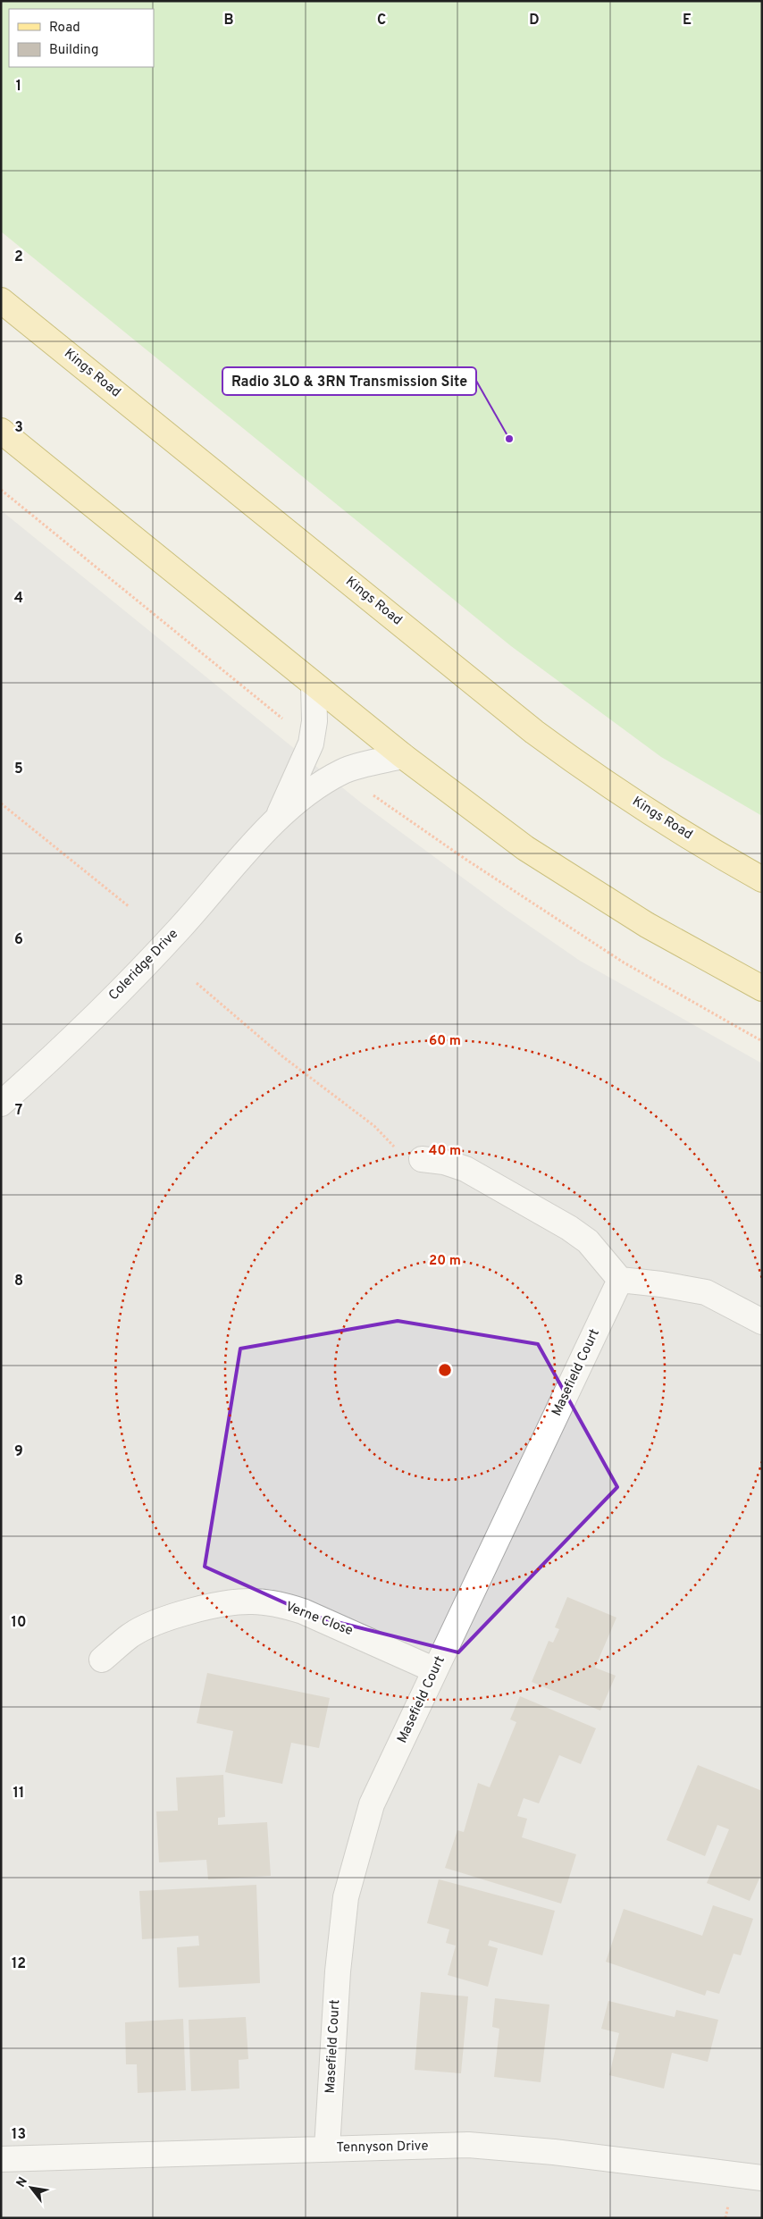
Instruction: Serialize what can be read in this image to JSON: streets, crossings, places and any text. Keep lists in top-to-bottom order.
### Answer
{
  "streets": {
    "main road": ["Kings Road"],
    "street": [
      "Coleridge Drive",
      "Masefield Court",
      "Verne Close",
      "Tennyson Drive"
    ]
  },
  "crossings": [
    ["Masefield Court", "Verne Close"],
    ["Masefield Court", "Tennyson Drive"]
  ],
  "places": ["Radio 3LO & 3RN Transmission Site"],
  "legend": ["Road", "Building"],
  "north": "top left",
  "grid": {
    "columns": [
      "B",
      "C",
      "D",
      "E"
    ],
    "rows": [
      "1",
      "2",
      "3",
      "4",
      "5",
      "6",
      "7",
      "8",
      "9",
      "10",
      "11",
      "12",
      "13"
    ]
  },
  "rings": ["60 m", "40 m", "20 m"]
}
